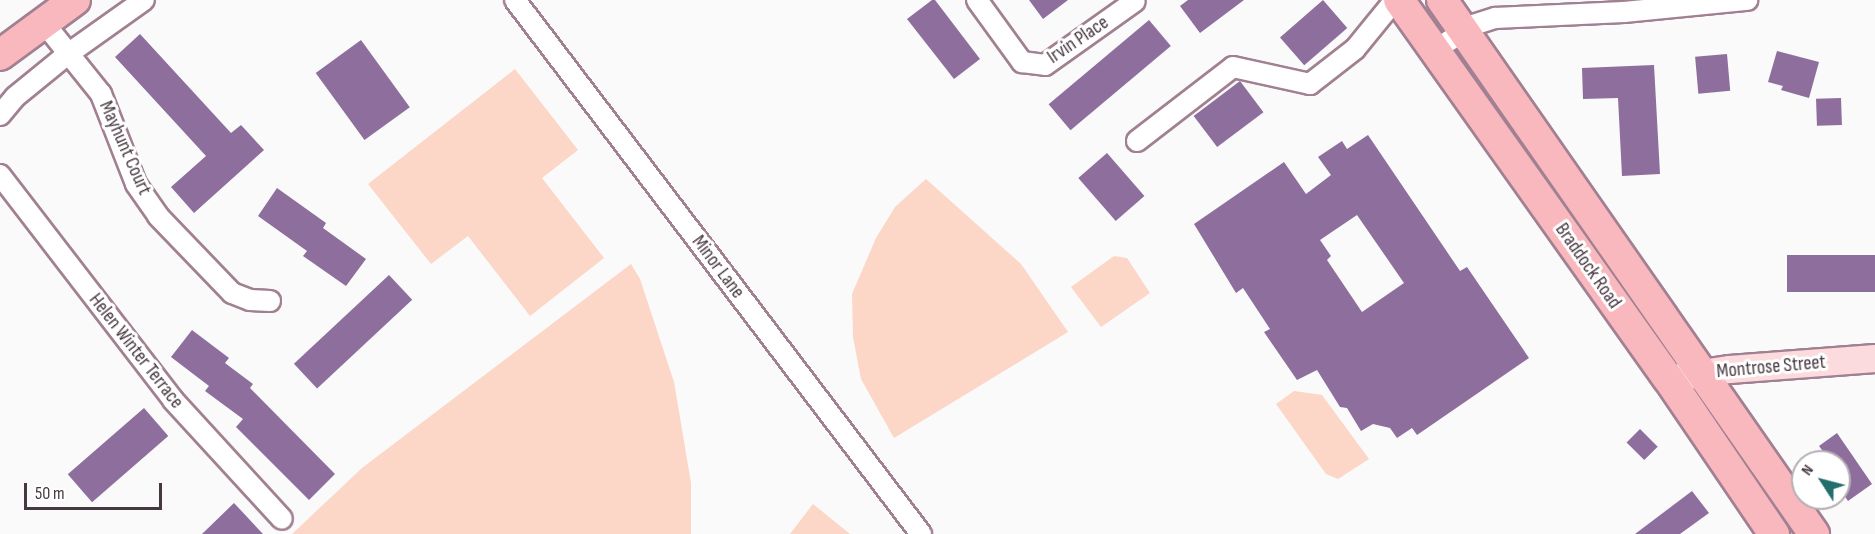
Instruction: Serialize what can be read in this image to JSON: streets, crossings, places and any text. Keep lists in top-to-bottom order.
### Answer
{
  "streets": {
    "main road": ["Braddock Road"],
    "street": [
      "Irvin Place",
      "Mayhunt Court",
      "Minor Lane",
      "Helen Winter Terrace",
      "Montrose Street"
    ]
  },
  "crossings": [
    ["Braddock Road", "Montrose Street"]
  ],
  "scale_bar": "50 m",
  "north": "top left"
}
